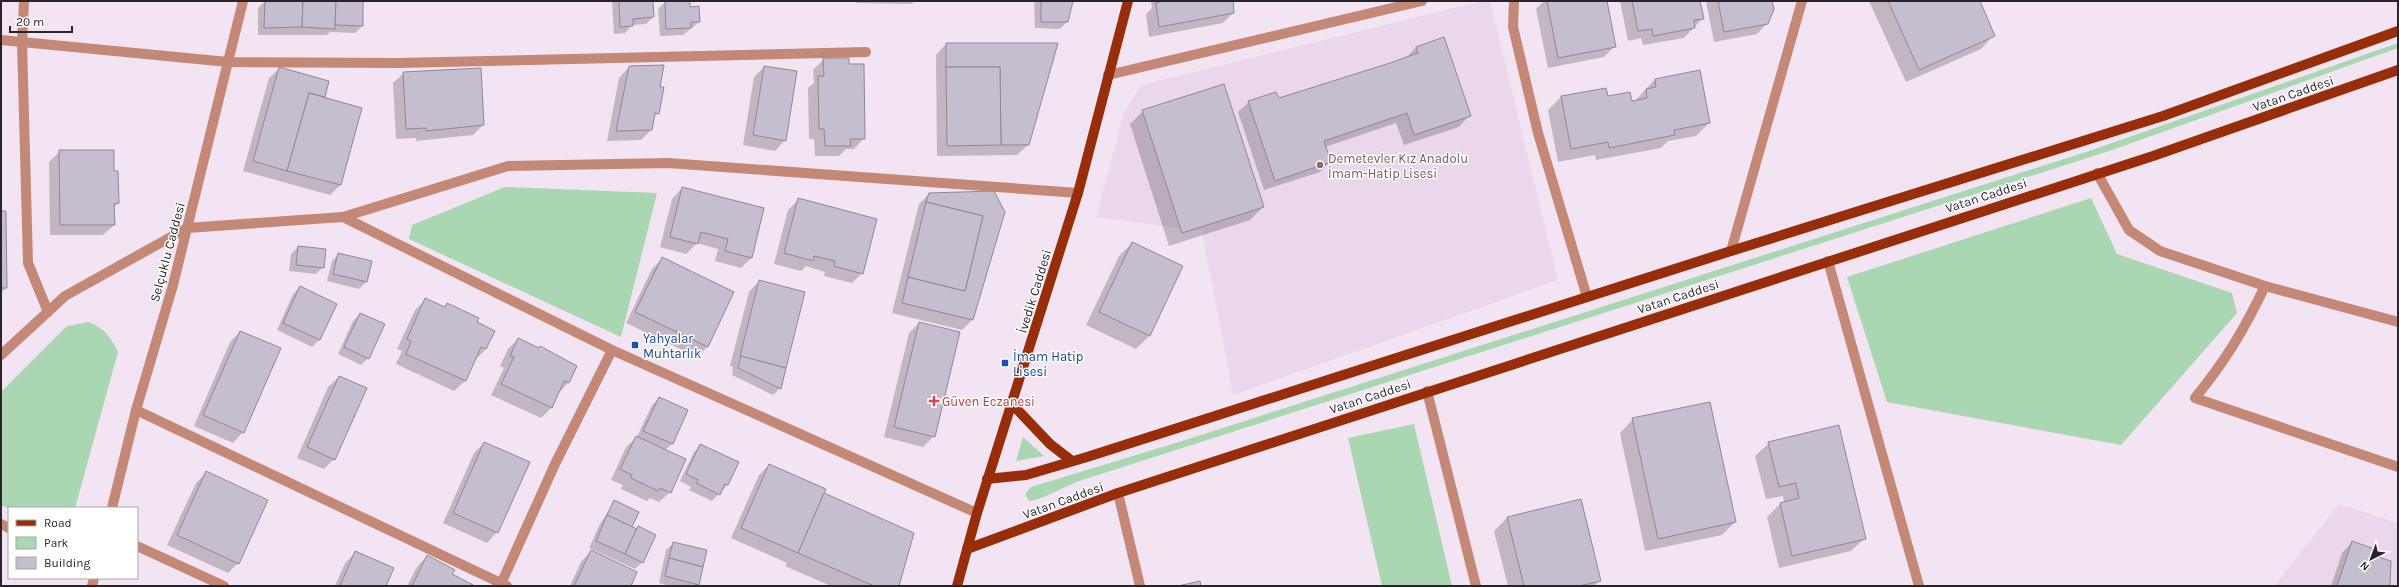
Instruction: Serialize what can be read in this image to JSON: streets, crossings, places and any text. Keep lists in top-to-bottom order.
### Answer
{
  "streets": {
    "main road": ["Vatan Caddesi", "İvedik Caddesi"],
    "street": ["Selçuklu Caddesi"]
  },
  "crossings": [
    ["Vatan Caddesi", "İvedik Caddesi"]
  ],
  "places": {
    "other": ["Demetevler Kız Anadolu İmam-Hatip Lisesi"],
    "transit": ["Yahyalar Muhtarlık", "İmam Hatip Lisesi"],
    "health": ["Güven Eczanesi"]
  },
  "legend": ["Road", "Park", "Building"],
  "scale_bar": "20 m",
  "north": "bottom left"
}
